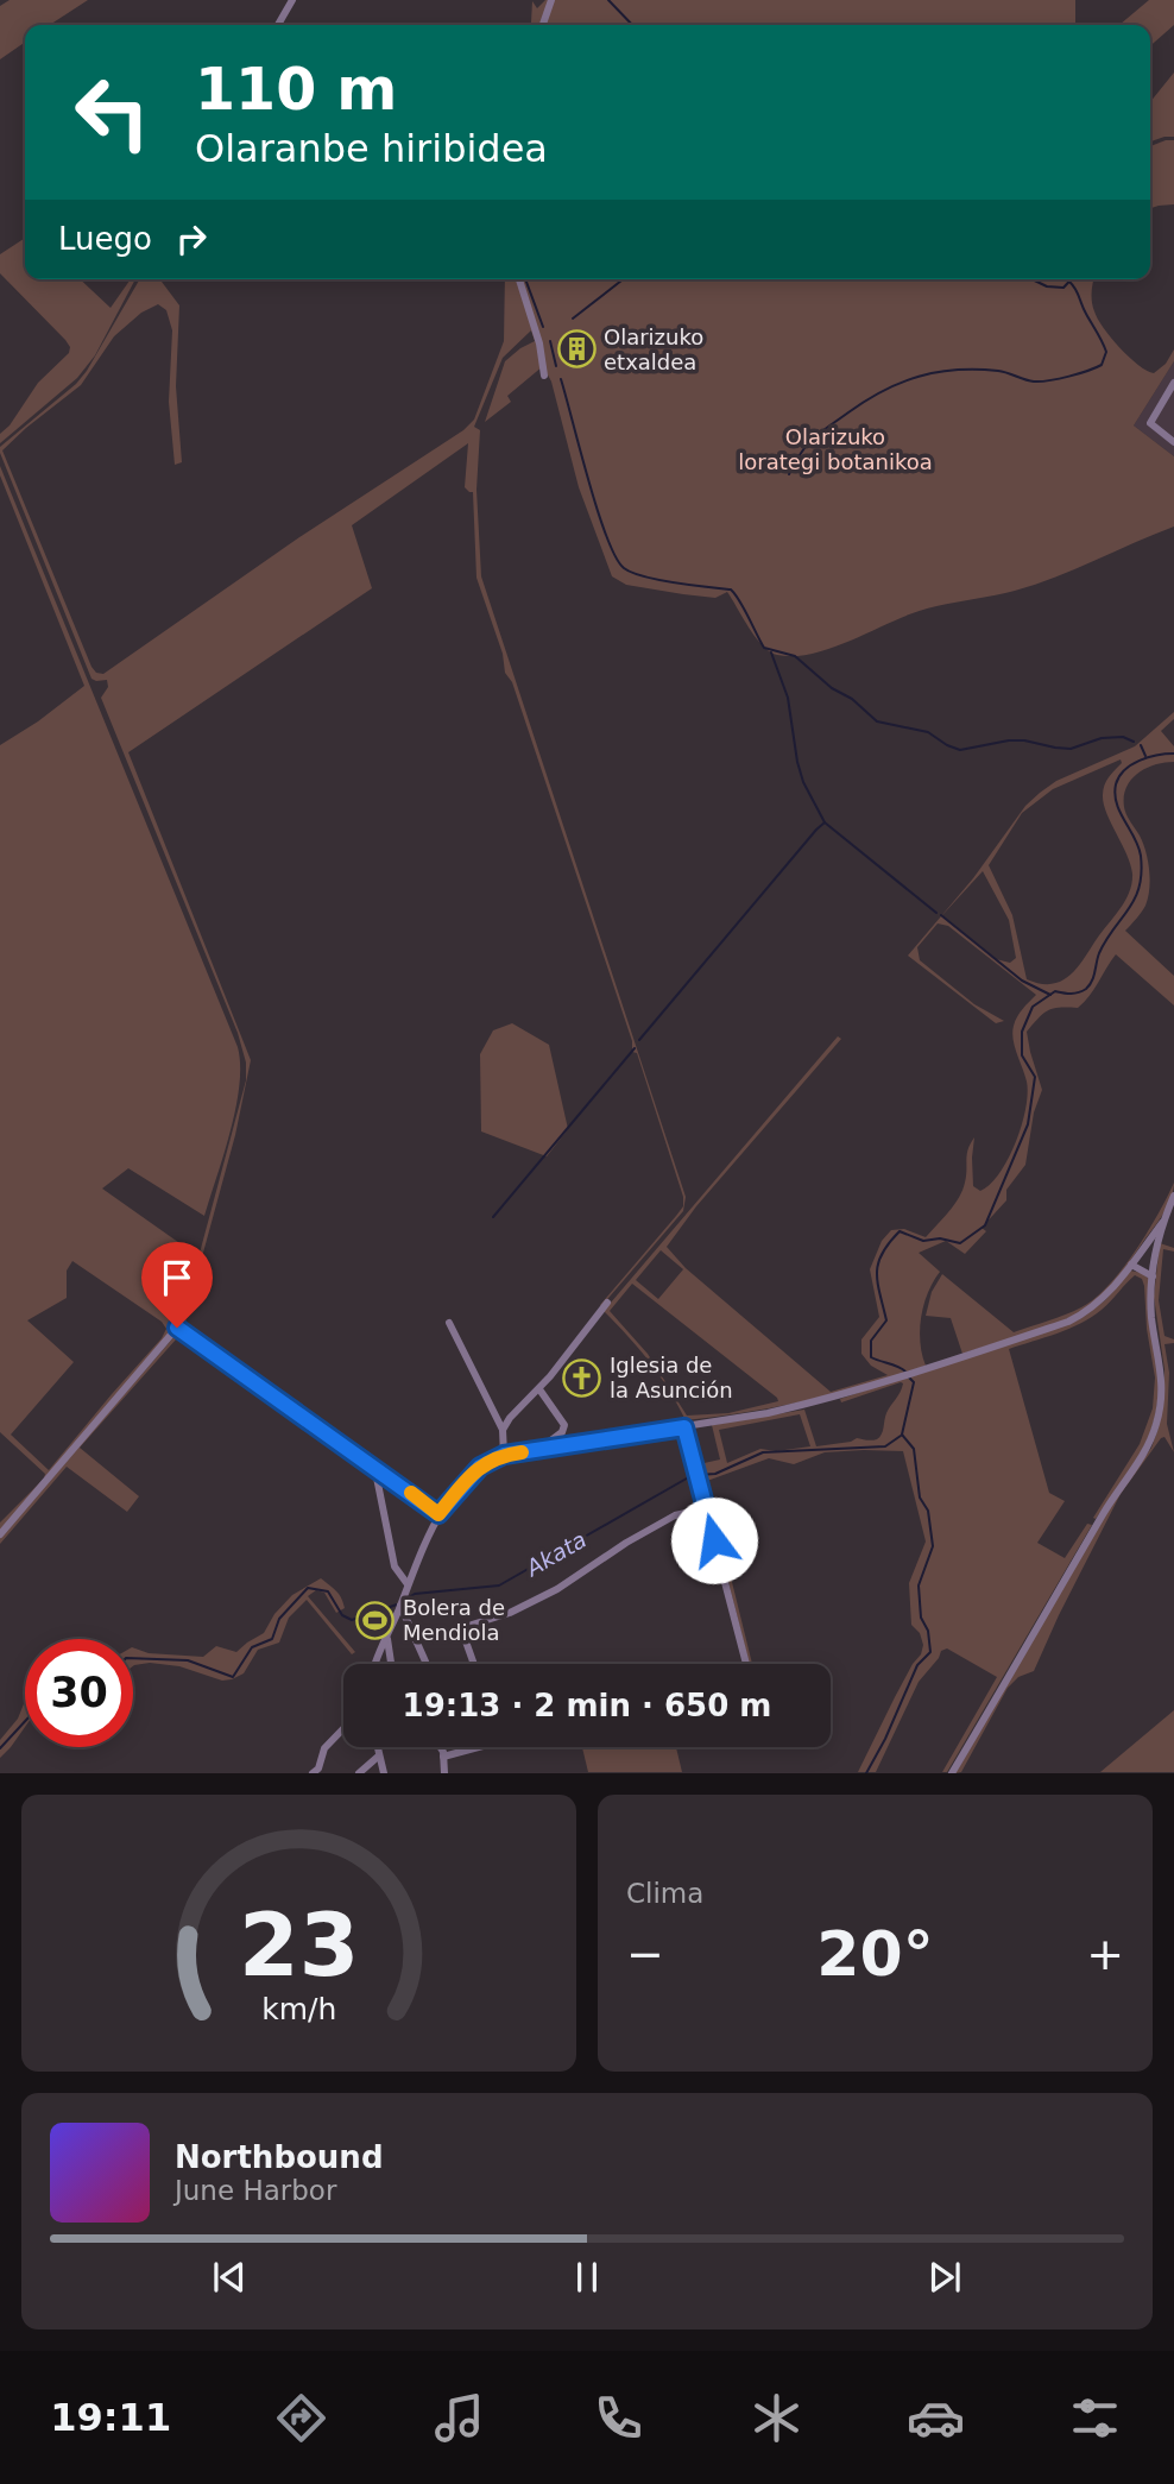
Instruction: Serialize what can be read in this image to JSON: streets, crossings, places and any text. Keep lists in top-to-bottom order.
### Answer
{
  "water": ["Akata"],
  "parks": ["Olarizuko lorategi botanikoa"],
  "places": {
    "building": ["Olarizuko etxaldea"],
    "church": ["Iglesia de la Asunción"],
    "sports": ["Bolera de Mendiola"]
  },
  "page": {
    "turn": ["110 m", "Olaranbe hiribidea"],
    "then": "Luego",
    "limit": "30",
    "trip": "19:13 · 2 min · 650 m",
    "tile": "Clima",
    "heat": ["−", "20°", "+"],
    "song": ["Northbound", "June Harbor"],
    "tabs": "19:11",
    "gauge": ["23", "km/h"]
  }
}
